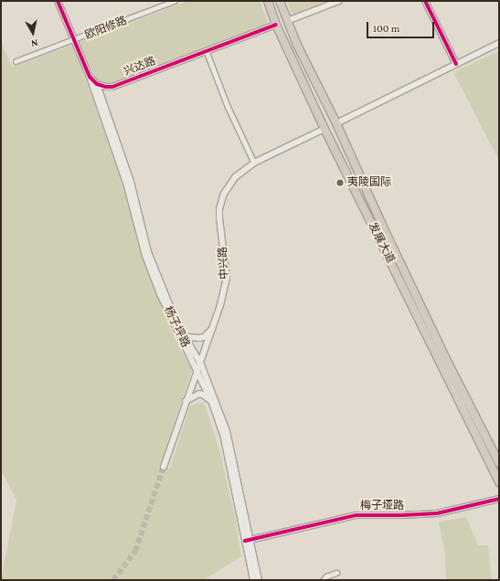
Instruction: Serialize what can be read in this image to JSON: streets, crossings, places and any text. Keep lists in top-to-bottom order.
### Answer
{
  "streets": {
    "highway": ["发展大道"],
    "main road": [
      "兴达路",
      "中兴路",
      "杨子坪路",
      "梅子垭路"
    ],
    "street": ["欧阳修路"]
  },
  "crossings": [
    ["兴达路", "发展大道"],
    ["兴达路", "杨子坪路"],
    ["发展大道", "中兴路"],
    ["中兴路", "杨子坪路"],
    ["杨子坪路", "梅子垭路"]
  ],
  "places": ["夷陵国际"],
  "scale_bar": "100 m",
  "north": "bottom"
}
